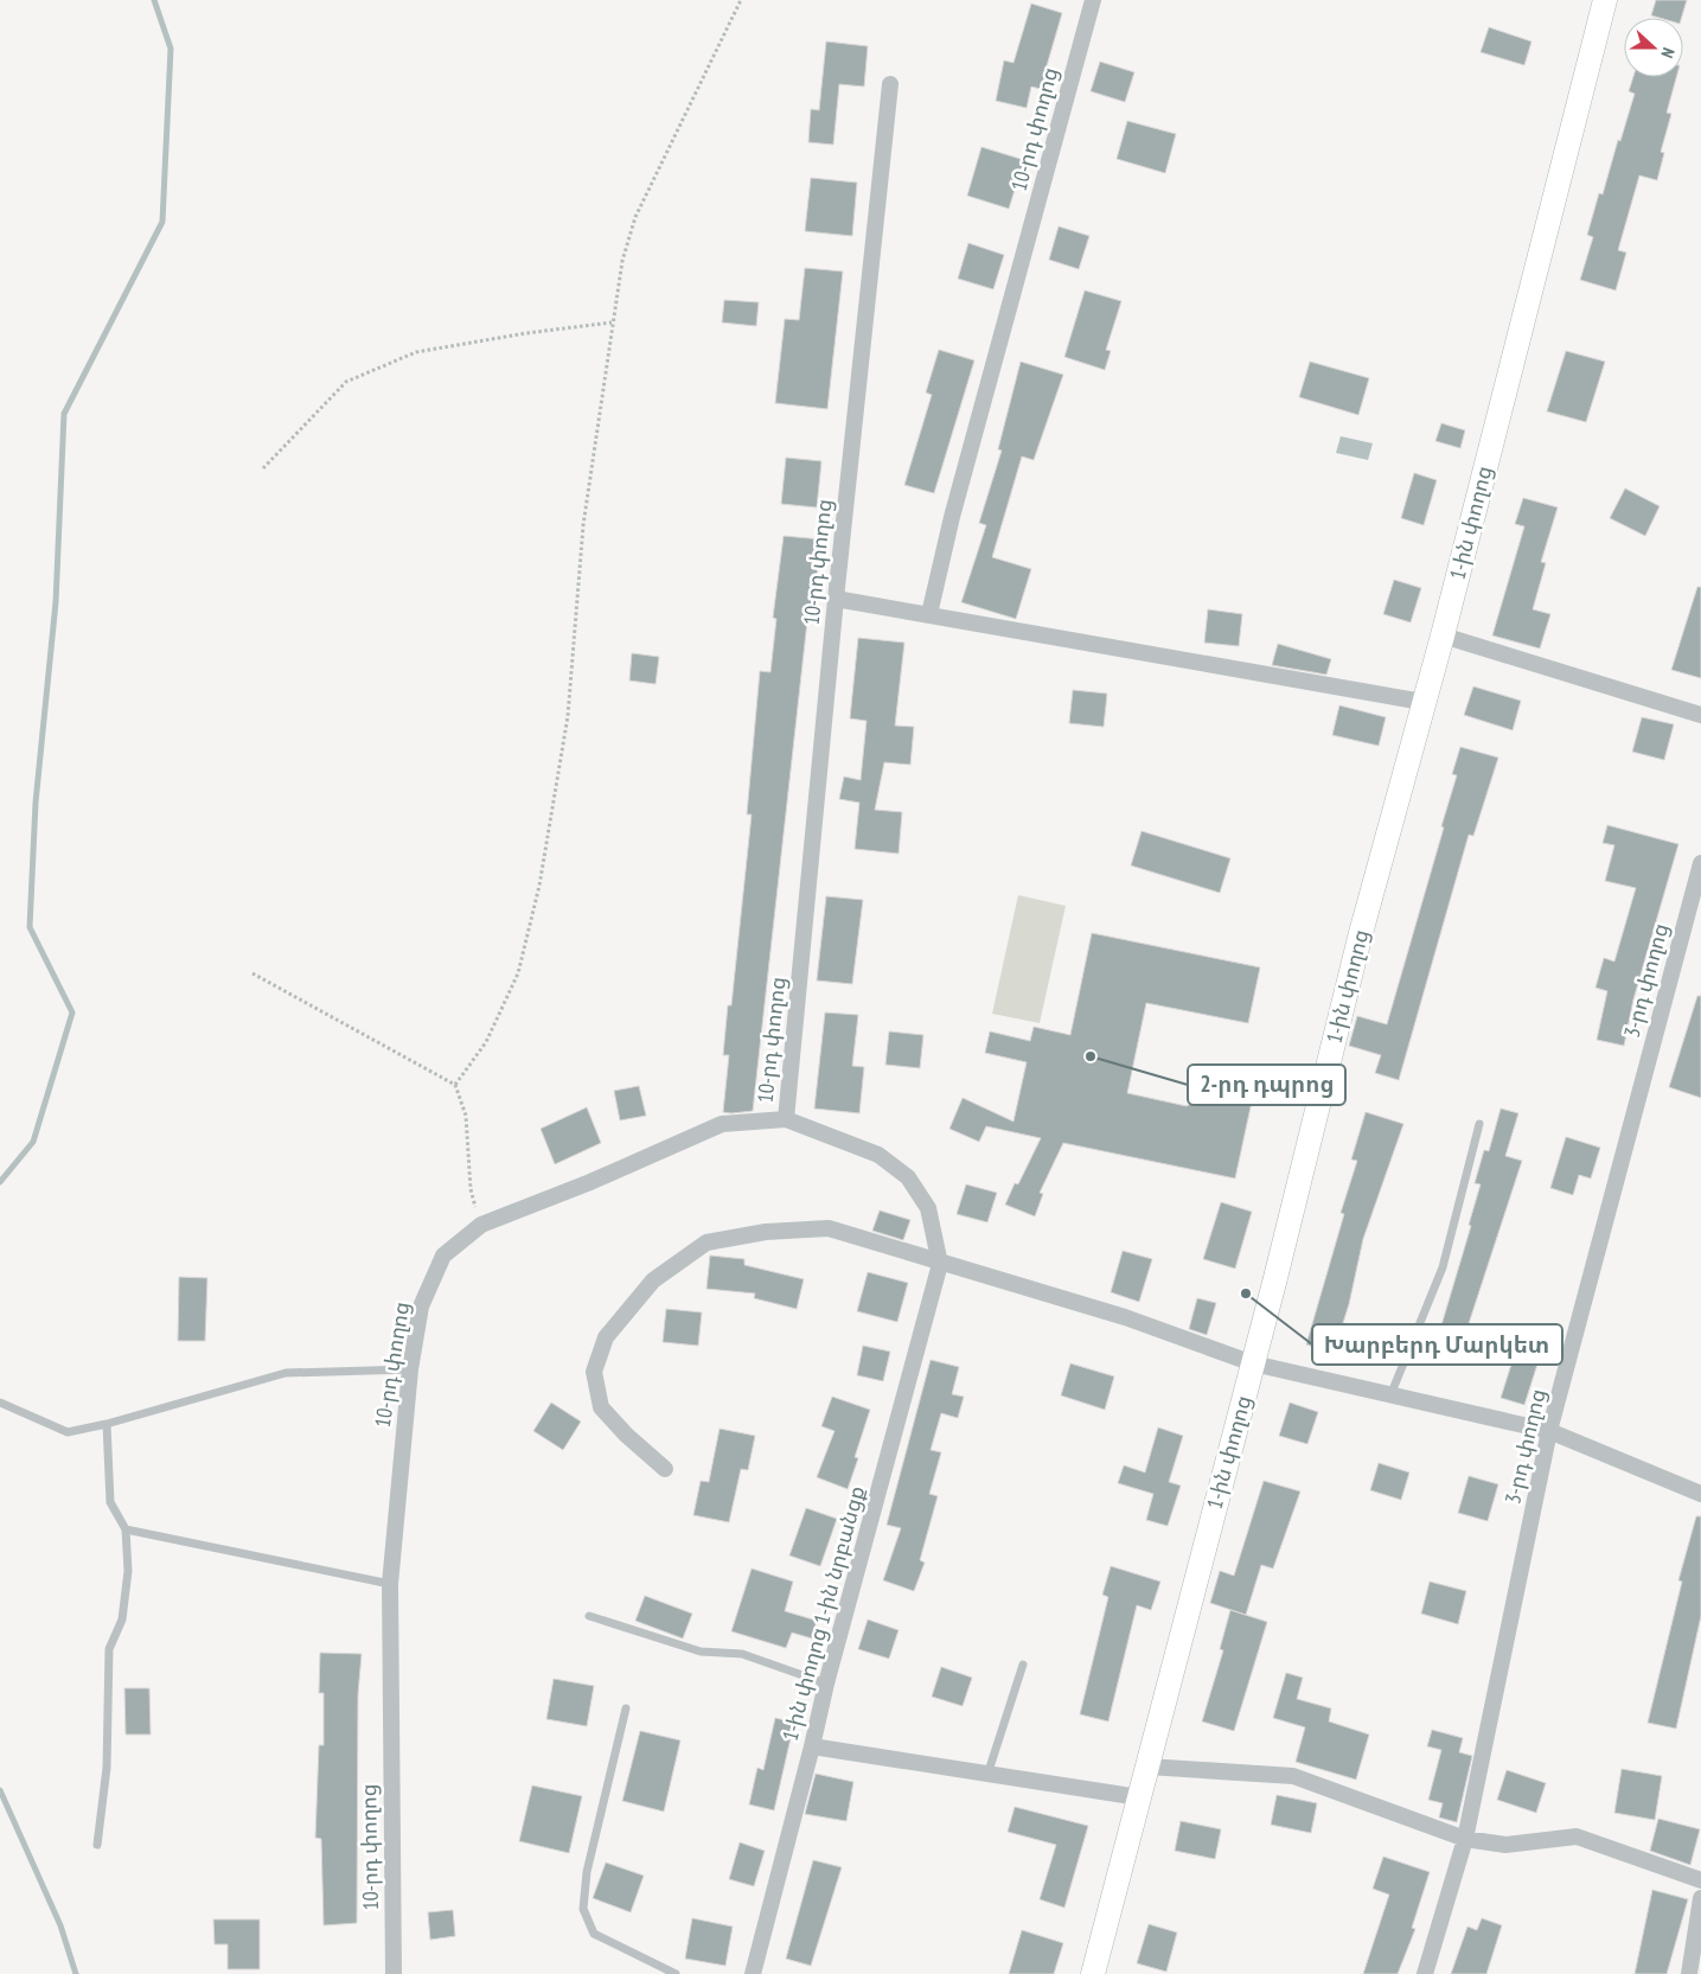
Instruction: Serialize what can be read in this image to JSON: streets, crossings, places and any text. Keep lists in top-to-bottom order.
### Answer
{
  "streets": {
    "main road": ["1-ին փողոց"],
    "street": ["10-րդ փողոց", "3-րդ փողոց", "1-ին փողոց 1-ին նրբանցք"]
  },
  "places": ["2-րդ դպրոց", "Խարբերդ Մարկետ"],
  "north": "right"
}
